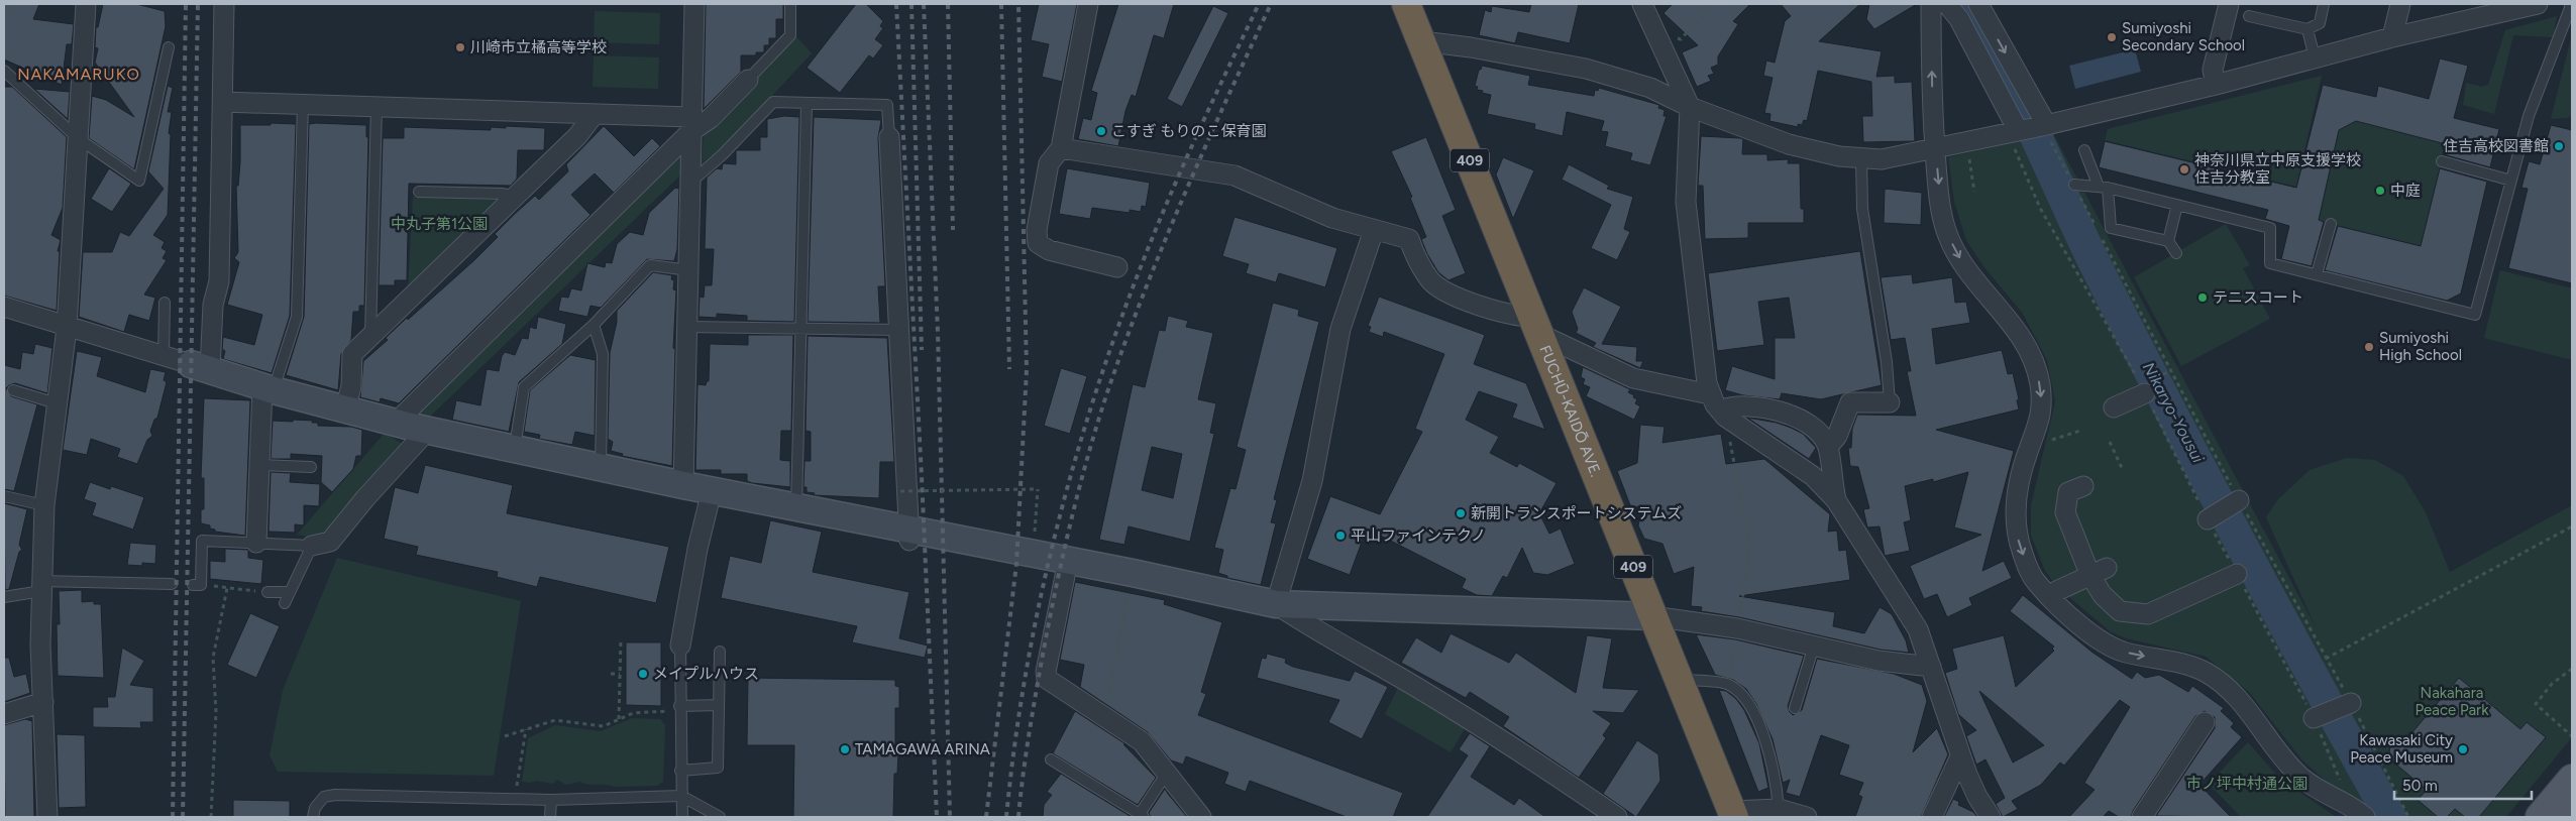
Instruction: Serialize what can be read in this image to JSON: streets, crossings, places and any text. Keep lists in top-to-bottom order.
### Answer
{
  "streets": {
    "highway": ["409", "FUCHŪ-KAIDŌ AVE."]
  },
  "districts": ["NAKAMARUKO"],
  "water": ["Nikaryo-Yousui"],
  "parks": ["中丸子第1公園", "Nakahara Peace Park", "市ノ坪中村通公園"],
  "places": [
    "Sumiyoshi Secondary School",
    "川崎市立橘高等学校",
    "こすぎ もりのこ保育園",
    "住吉高校図書館",
    "神奈川県立中原支援学校 住吉分教室",
    "中庭",
    "テニスコート",
    "Sumiyoshi High School",
    "新開トランスポートシステムズ",
    "平山ファインテクノ",
    "メイプルハウス",
    "TAMAGAWA ARINA",
    "Kawasaki City Peace Museum"
  ],
  "scale_bar": "50 m"
}
